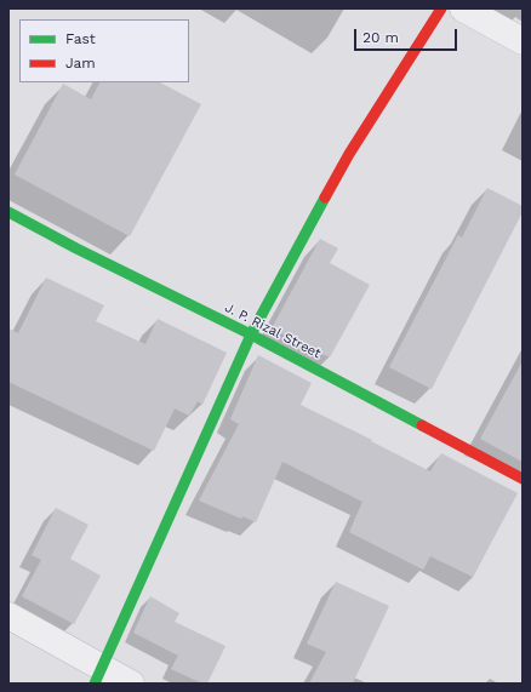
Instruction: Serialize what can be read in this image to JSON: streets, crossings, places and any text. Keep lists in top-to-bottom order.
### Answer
{
  "streets": {
    "street": ["J. P. Rizal Street"]
  },
  "legend": ["Fast", "Jam"],
  "scale_bar": "20 m"
}
